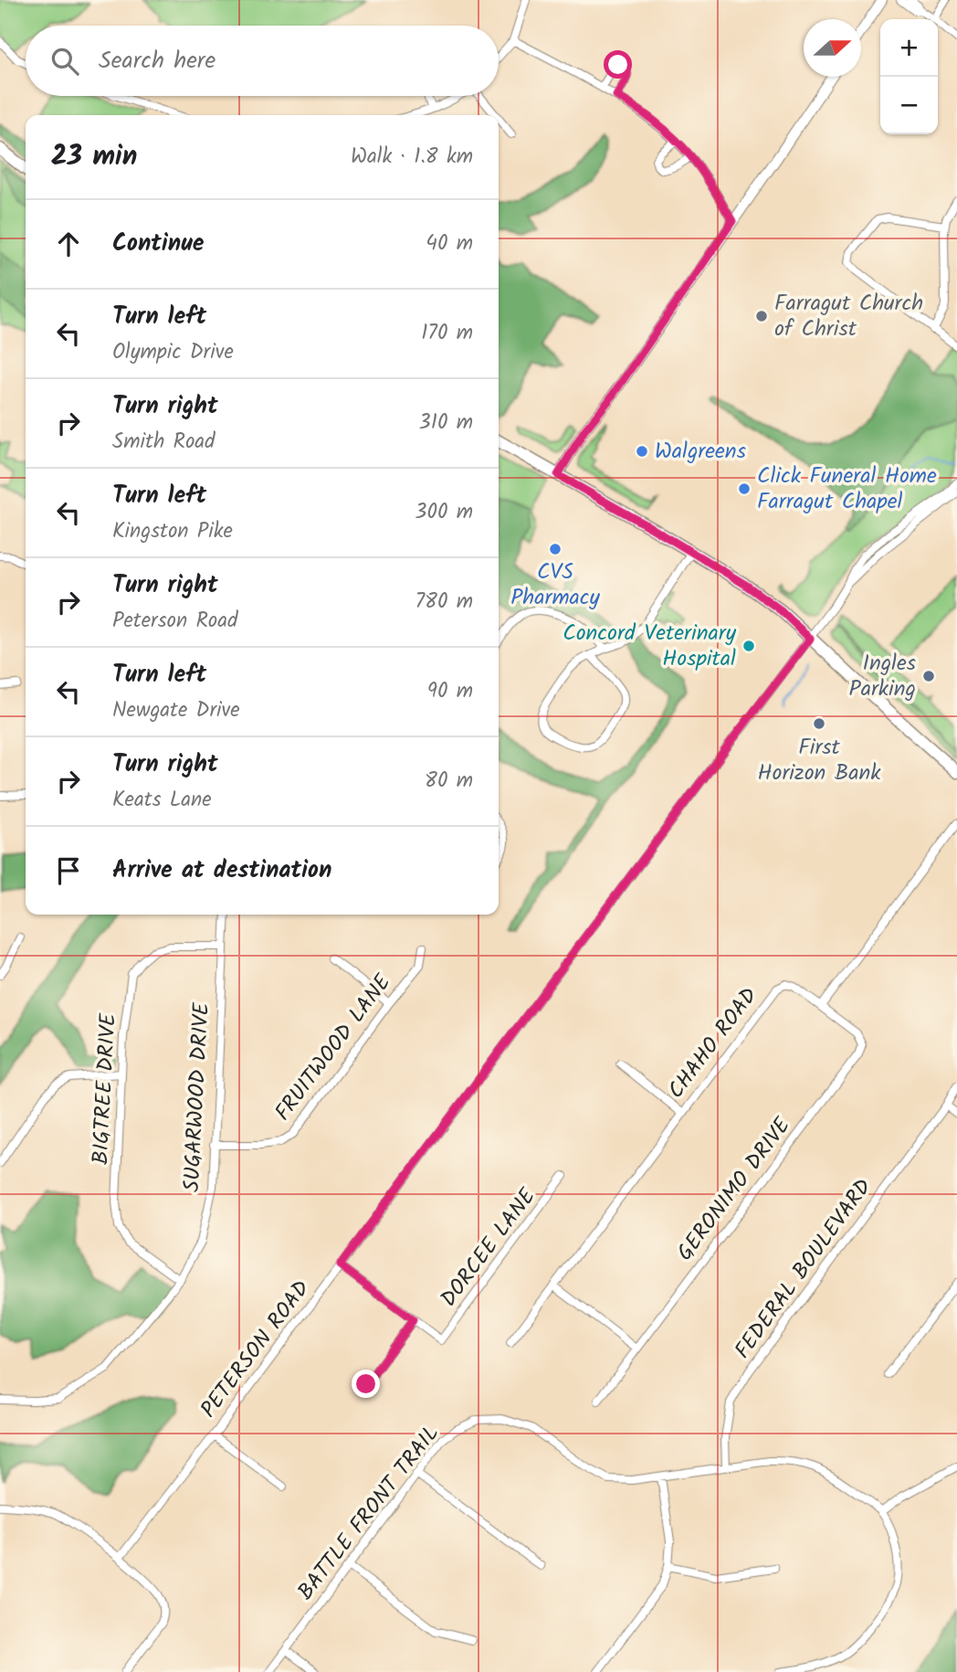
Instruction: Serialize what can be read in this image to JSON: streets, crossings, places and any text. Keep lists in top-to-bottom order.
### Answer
{
  "streets": {
    "street": [
      "CHAHO ROAD",
      "FRUITWOOD LANE",
      "BIGTREE DRIVE",
      "SUGARWOOD DRIVE",
      "GERONIMO DRIVE",
      "DORCEE LANE",
      "FEDERAL BOULEVARD",
      "PETERSON ROAD",
      "BATTLE FRONT TRAIL"
    ]
  },
  "crossings": [
    ["CHAHO ROAD", "GERONIMO DRIVE"],
    ["FRUITWOOD LANE", "SUGARWOOD DRIVE"],
    ["BIGTREE DRIVE", "SUGARWOOD DRIVE"],
    ["FEDERAL BOULEVARD", "BATTLE FRONT TRAIL"]
  ],
  "places": [
    "Farragut Church of Christ",
    "Walgreens",
    "Click Funeral Home Farragut Chapel",
    "CVS Pharmacy",
    "Concord Veterinary Hospital",
    "Ingles Parking",
    "First Horizon Bank"
  ],
  "north": "right",
  "page": {
    "map_buttons": ["+", "−"],
    "search": "Search here",
    "heading": ["23 min", "Walk · 1.8 km"],
    "list": [
      ["Continue", "40 m"],
      ["Turn left", "Olympic Drive", "170 m"],
      ["Turn right", "Smith Road", "310 m"],
      ["Turn left", "Kingston Pike", "300 m"],
      ["Turn right", "Peterson Road", "780 m"],
      ["Turn left", "Newgate Drive", "90 m"],
      ["Turn right", "Keats Lane", "80 m"],
      "Arrive at destination"
    ]
  }
}
